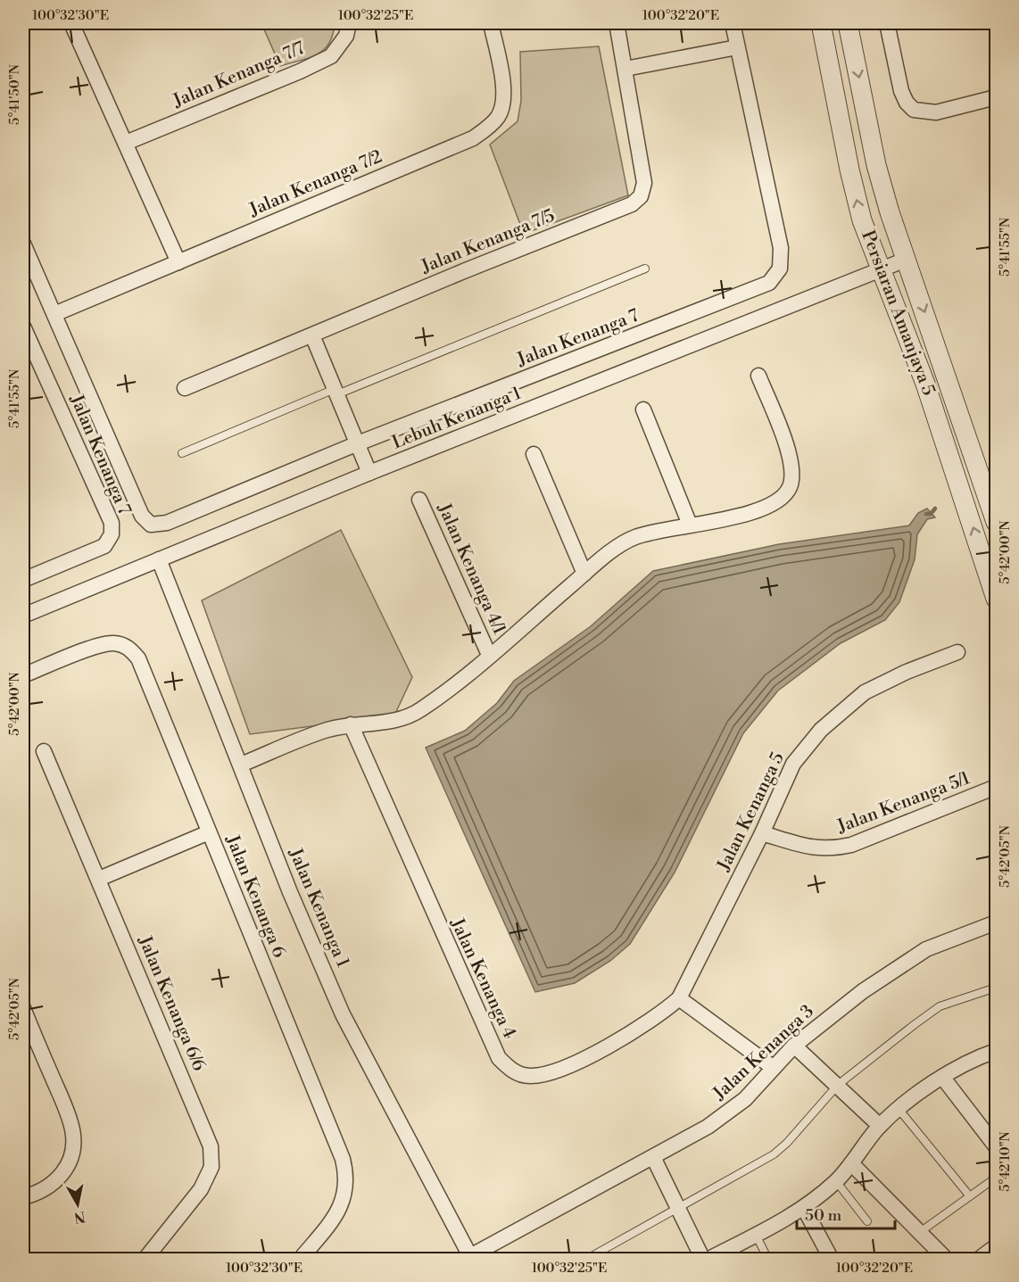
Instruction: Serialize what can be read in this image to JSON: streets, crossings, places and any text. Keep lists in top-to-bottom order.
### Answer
{
  "streets": {
    "street": [
      "Jalan Kenanga 7/7",
      "Jalan Kenanga 7/2",
      "Jalan Kenanga 7/5",
      "Persiaran Amanjaya 5",
      "Jalan Kenanga 7",
      "Lebuh Kenanga 1",
      "Jalan Kenanga 4/1",
      "Jalan Kenanga 5/1",
      "Jalan Kenanga 5",
      "Jalan Kenanga 6",
      "Jalan Kenanga 1",
      "Jalan Kenanga 4",
      "Jalan Kenanga 6/6",
      "Jalan Kenanga 3"
    ]
  },
  "crossings": [
    ["Jalan Kenanga 7/2", "Jalan Kenanga 7"],
    ["Persiaran Amanjaya 5", "Lebuh Kenanga 1"],
    ["Lebuh Kenanga 1", "Jalan Kenanga 1"],
    ["Jalan Kenanga 5/1", "Jalan Kenanga 5"],
    ["Jalan Kenanga 5", "Jalan Kenanga 4"],
    ["Jalan Kenanga 1", "Jalan Kenanga 3"]
  ],
  "scale_bar": "50 m",
  "north": "bottom",
  "coordinates": [
    "100°32'30\"E",
    "100°32'25\"E",
    "100°32'20\"E",
    "5°41'50\"N",
    "5°41'55\"N",
    "5°42'00\"N",
    "5°42'05\"N",
    "5°42'10\"N"
  ]
}
